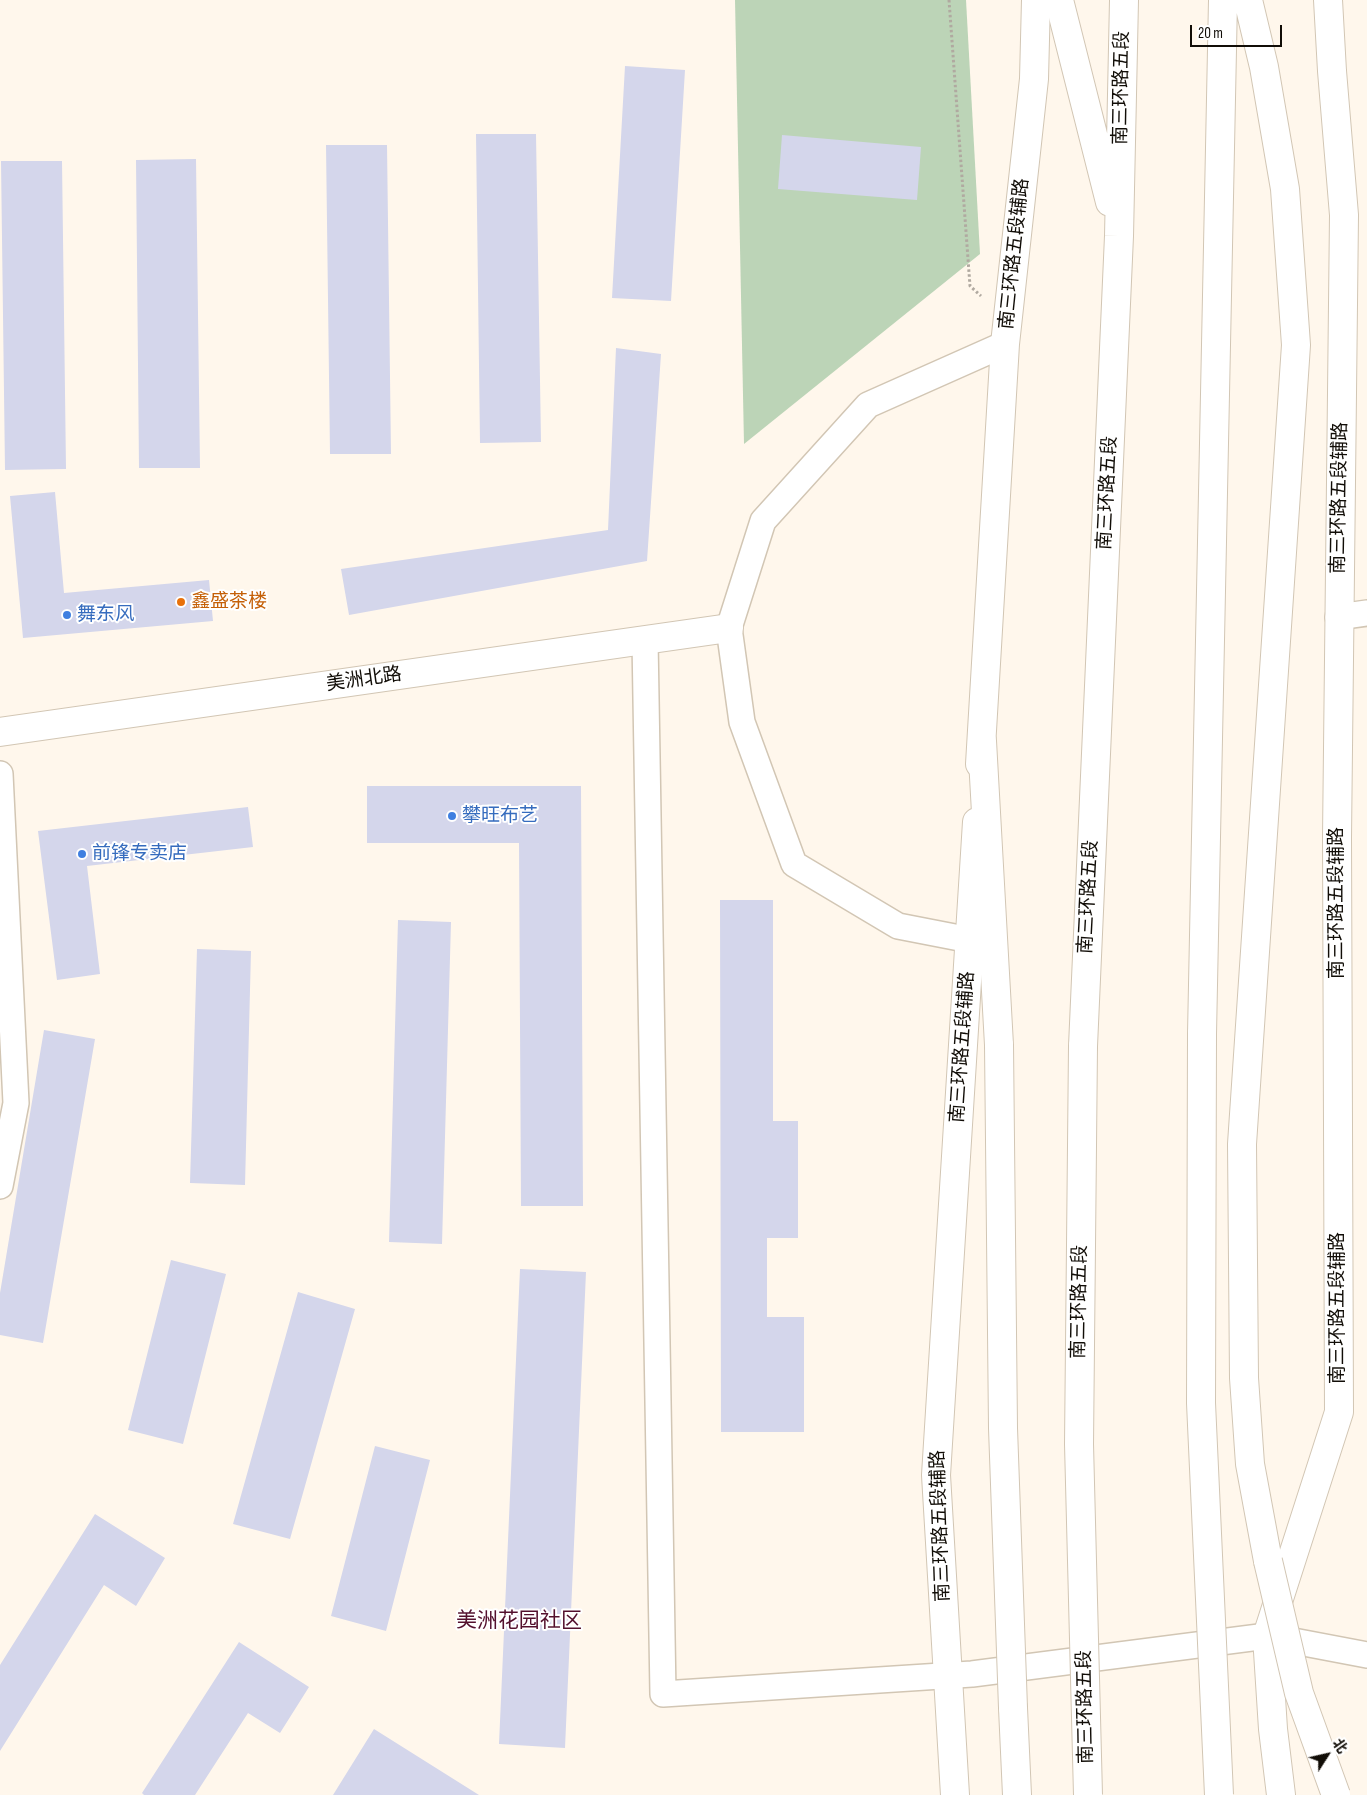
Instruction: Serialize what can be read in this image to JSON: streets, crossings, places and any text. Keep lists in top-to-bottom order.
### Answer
{
  "streets": {
    "main road": ["南三环路五段", "南三环路五段辅路", "美洲北路"]
  },
  "districts": ["美洲花园社区"],
  "places": [
    "鑫盛茶楼",
    "舞东风",
    "攀旺布艺",
    "前锋专卖店"
  ],
  "scale_bar": "20 m",
  "north": "top right"
}
